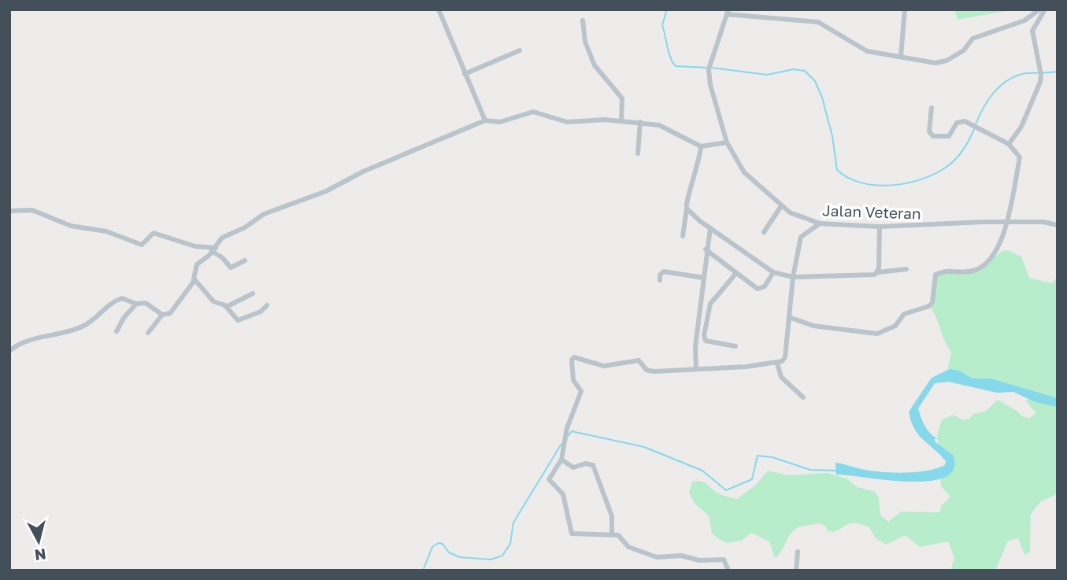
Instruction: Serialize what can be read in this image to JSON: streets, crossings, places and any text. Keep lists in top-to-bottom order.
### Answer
{
  "streets": {
    "street": ["Jalan Veteran"]
  },
  "north": "bottom"
}
